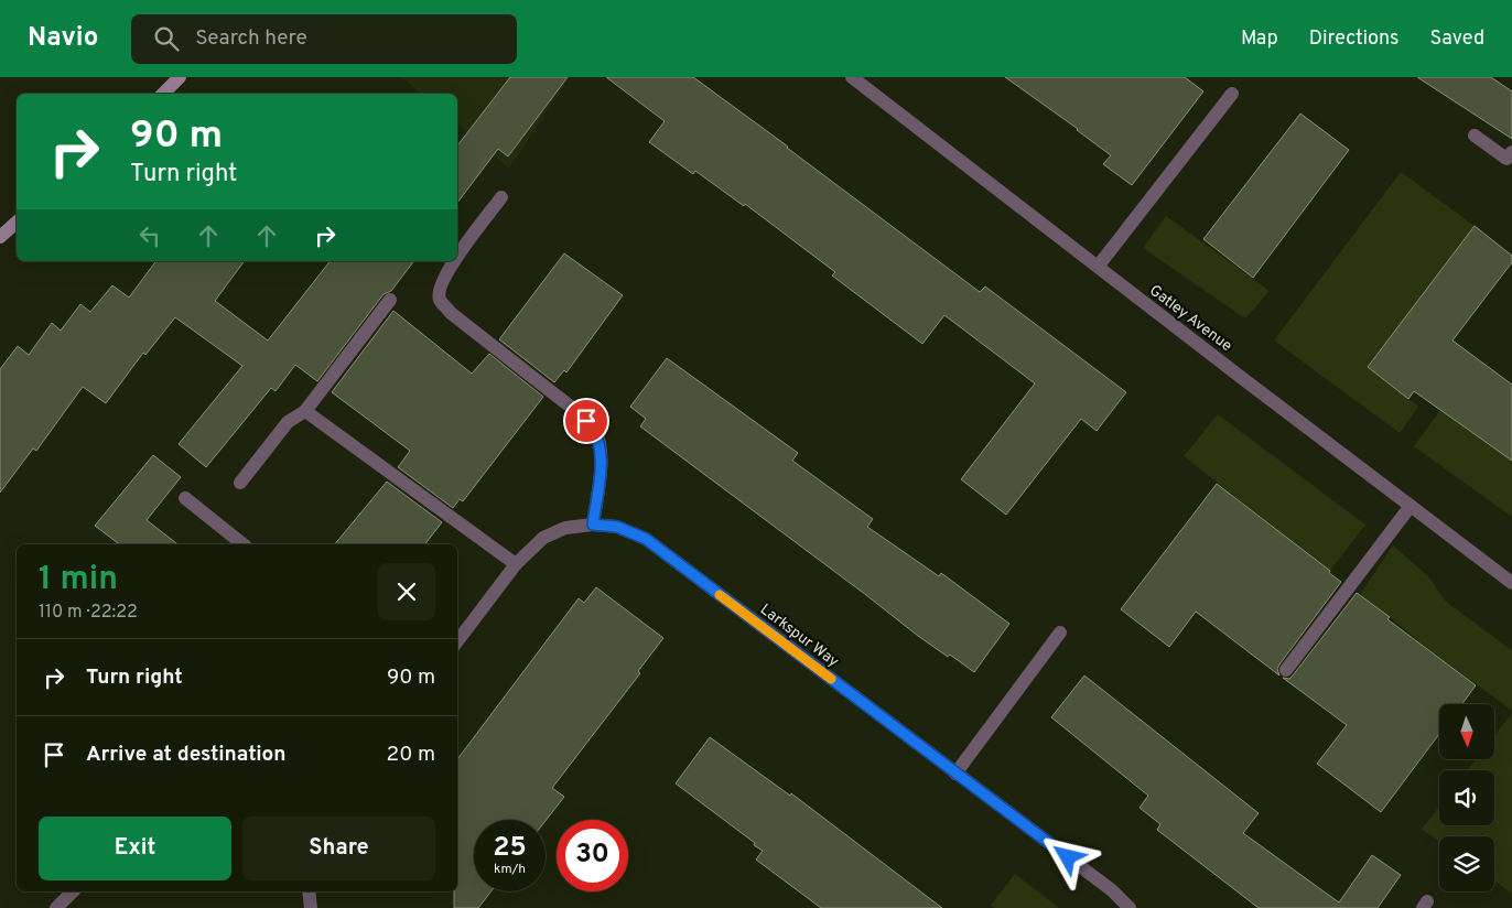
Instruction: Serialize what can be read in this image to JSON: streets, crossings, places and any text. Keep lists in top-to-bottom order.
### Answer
{
  "streets": {
    "street": ["Gatley Avenue", "Larkspur Way"]
  },
  "north": "bottom",
  "page": {
    "header": "Navio",
    "search": "Search here",
    "nav": ["Map", "Directions", "Saved"],
    "turn": ["90 m", "Turn right"],
    "heading": ["1 min", "110 m · 22:22"],
    "list": [
      {
        "name": "Turn right",
        "value": "90 m"
      },
      {
        "name": "Arrive at destination",
        "value": "20 m"
      }
    ],
    "buttons": ["Exit", "Share"],
    "speed": "25 km/h",
    "limit": "30"
  }
}
